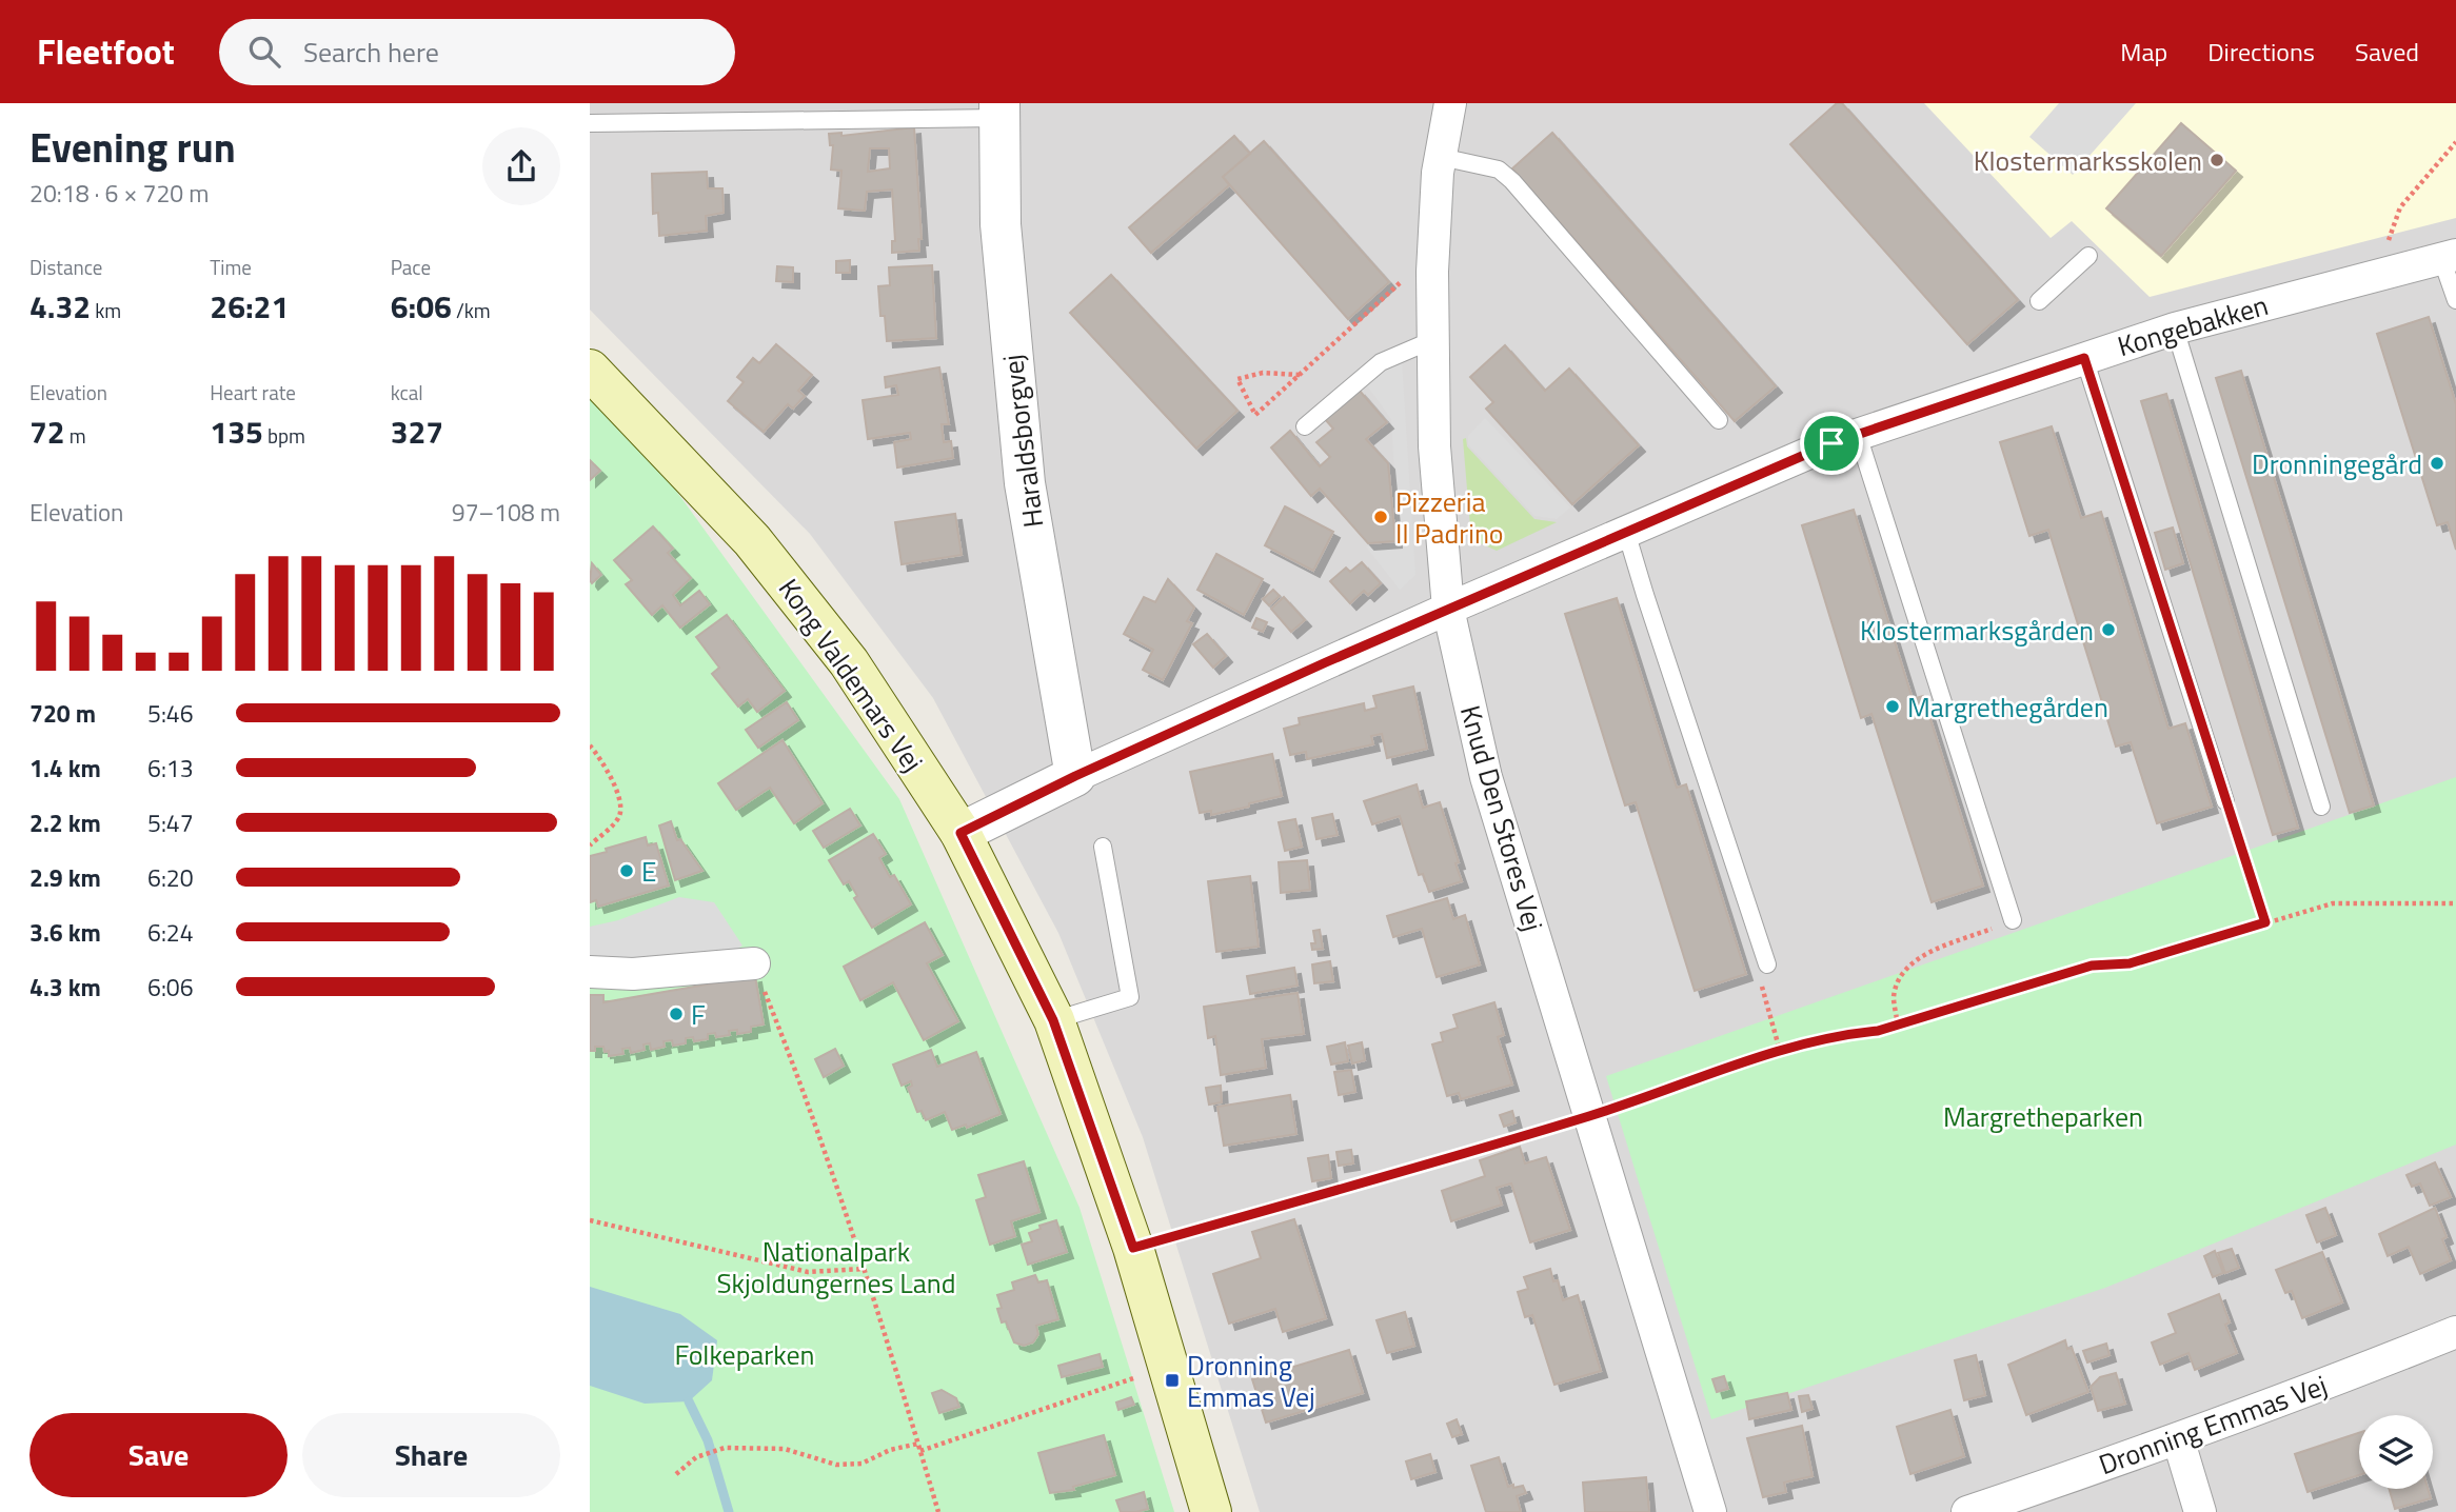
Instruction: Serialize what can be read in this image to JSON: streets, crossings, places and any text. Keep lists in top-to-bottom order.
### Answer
{
  "streets": {
    "main road": ["Kong Valdemars Vej"],
    "street": [
      "Kongebakken",
      "Haraldsborgvej",
      "Knud Den Stores Vej",
      "Dronning Emmas Vej"
    ]
  },
  "crossings": [
    ["Kongebakken", "Haraldsborgvej"],
    ["Kongebakken", "Kong Valdemars Vej"],
    ["Kongebakken", "Knud Den Stores Vej"]
  ],
  "parks": ["Margretheparken", "Nationalpark Skjoldungernes Land", "Folkeparken"],
  "places": {
    "other": [
      "Klostermarksskolen",
      "Dronningegård",
      "Pizzeria Il Padrino",
      "Klostermarksgården",
      "Margrethegården",
      "E",
      "F"
    ],
    "transit": ["Dronning Emmas Vej"]
  },
  "page": {
    "header": "Fleetfoot",
    "search": "Search here",
    "nav": ["Map", "Directions", "Saved"],
    "heading": ["Evening run", "20:18 · 6 × 720 m"],
    "stats": [
      ["Distance", "4.32 km"],
      ["Time", "26:21"],
      ["Pace", "6:06 /km"],
      ["Elevation", "72 m"],
      ["Heart rate", "135 bpm"],
      ["kcal", "327"]
    ],
    "chart": ["Elevation", "97–108 m"],
    "list": [
      {
        "name": "720 m",
        "note": "5:46"
      },
      {
        "name": "1.4 km",
        "note": "6:13"
      },
      {
        "name": "2.2 km",
        "note": "5:47"
      },
      {
        "name": "2.9 km",
        "note": "6:20"
      },
      {
        "name": "3.6 km",
        "note": "6:24"
      },
      {
        "name": "4.3 km",
        "note": "6:06"
      }
    ],
    "buttons": ["Save", "Share"]
  }
}
